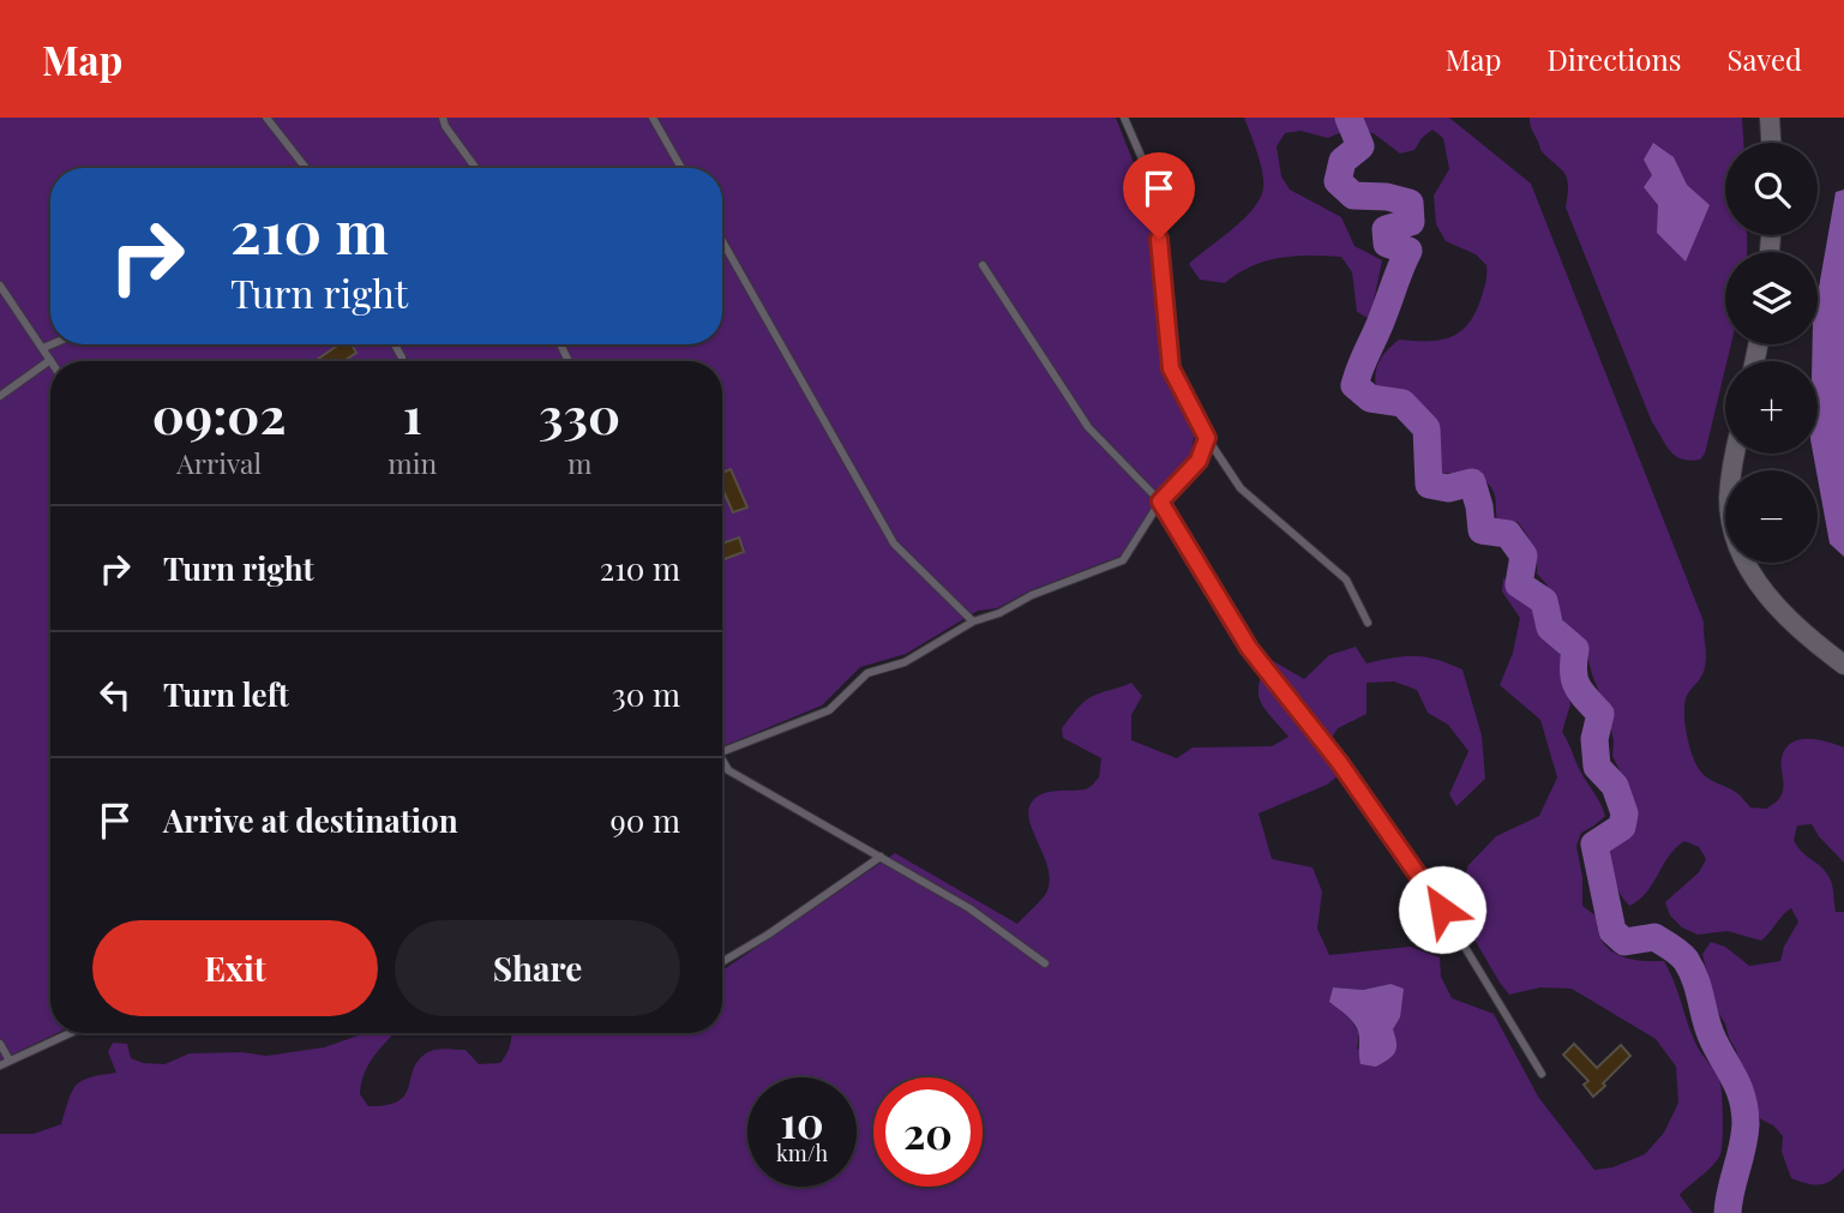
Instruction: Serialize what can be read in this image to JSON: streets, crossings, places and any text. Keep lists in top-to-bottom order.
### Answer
{
  "page": {
    "header": "Map",
    "nav": ["Map", "Directions", "Saved"],
    "map_buttons": ["+", "−"],
    "turn": ["210 m", "Turn right"],
    "eta": [
      "09:02",
      "Arrival",
      "1",
      "min",
      "330",
      "m"
    ],
    "list": [
      {
        "name": "Turn right",
        "value": "210 m"
      },
      {
        "name": "Turn left",
        "value": "30 m"
      },
      {
        "name": "Arrive at destination",
        "value": "90 m"
      }
    ],
    "buttons": ["Exit", "Share"],
    "speed": "10 km/h",
    "limit": "20"
  }
}
